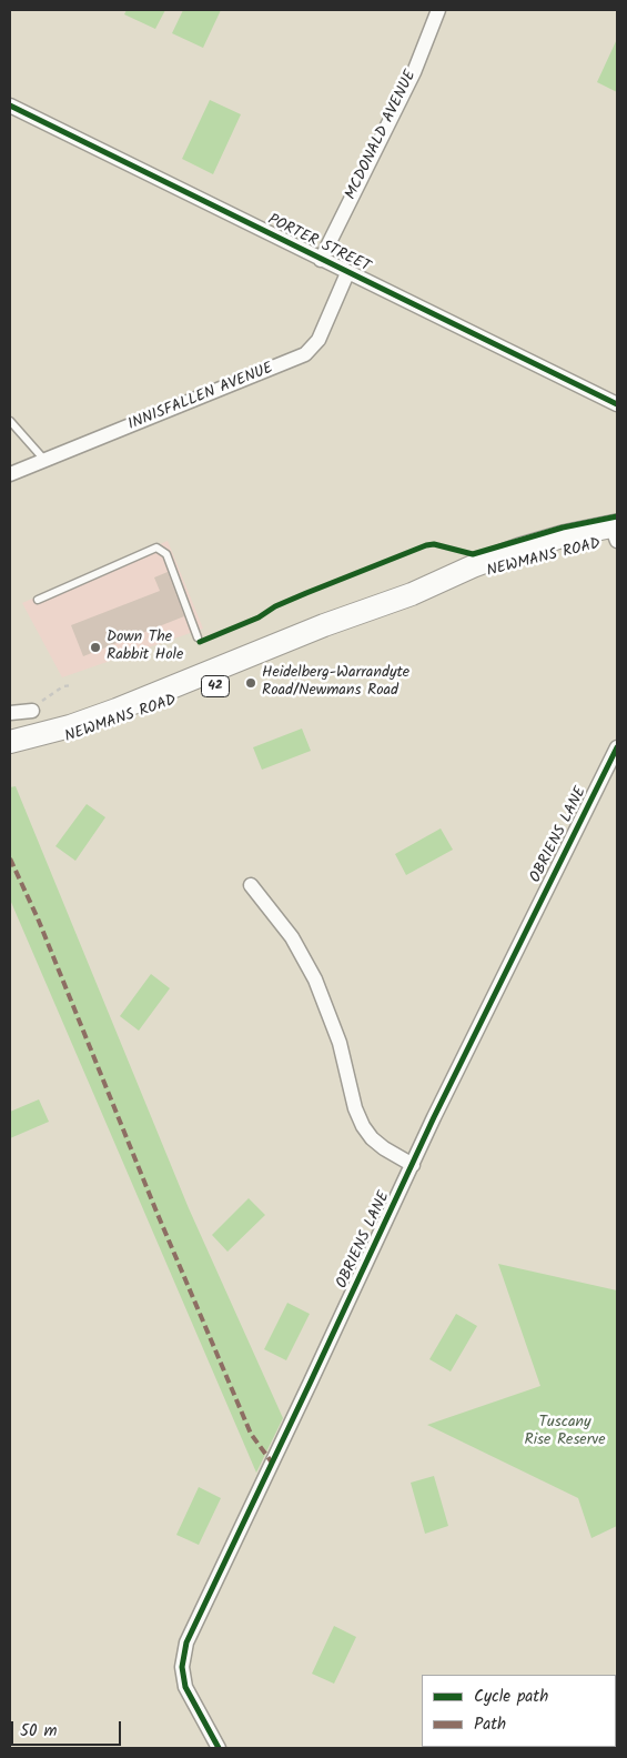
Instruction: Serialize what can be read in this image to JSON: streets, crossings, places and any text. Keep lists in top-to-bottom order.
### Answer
{
  "streets": {
    "main road": ["NEWMANS ROAD", "42"],
    "street": [
      "MCDONALD AVENUE",
      "PORTER STREET",
      "INNISFALLEN AVENUE",
      "OBRIENS LANE"
    ]
  },
  "crossings": [
    ["MCDONALD AVENUE", "PORTER STREET"],
    ["PORTER STREET", "INNISFALLEN AVENUE"]
  ],
  "parks": ["Tuscany Rise Reserve"],
  "places": ["Down The Rabbit Hole", "Heidelberg-Warrandyte Road/Newmans Road"],
  "legend": ["Cycle path", "Path"],
  "scale_bar": "50 m"
}
